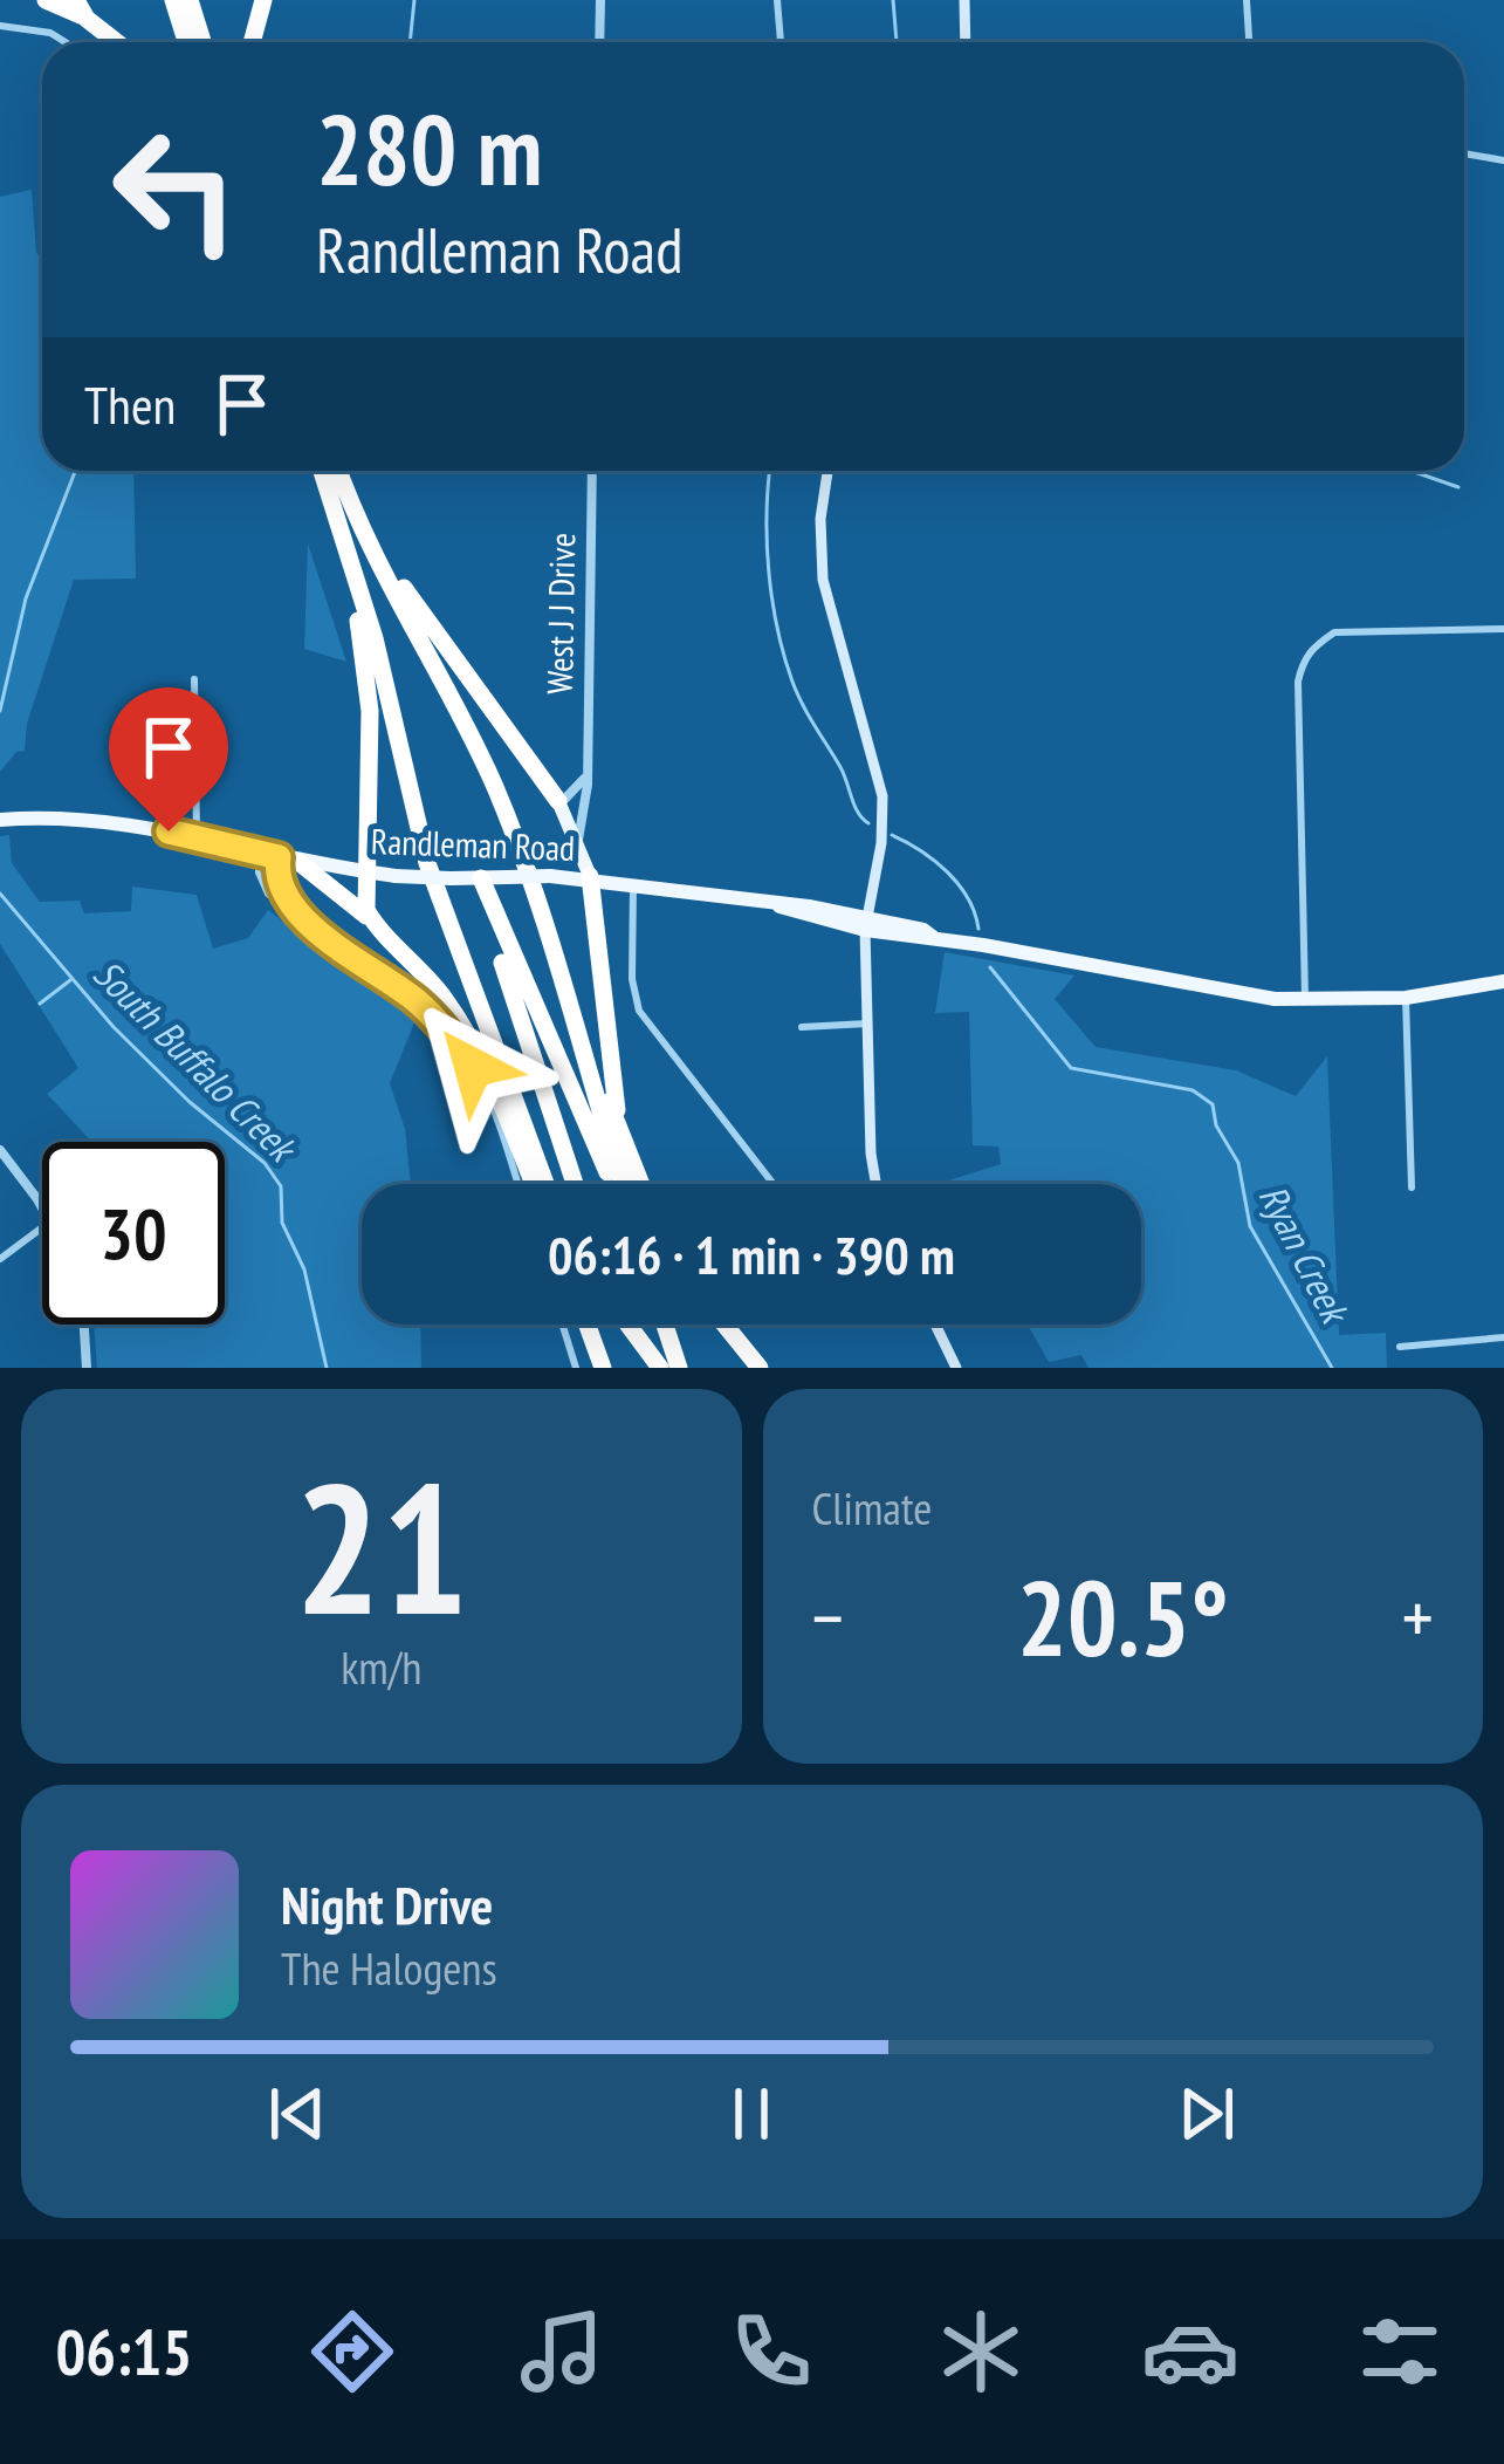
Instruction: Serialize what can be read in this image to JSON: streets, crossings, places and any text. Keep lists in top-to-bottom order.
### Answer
{
  "streets": {
    "main road": ["West J J Drive", "Randleman Road"]
  },
  "crossings": [
    ["West J J Drive", "Randleman Road"]
  ],
  "water": ["South Buffalo Creek", "Ryan Creek"],
  "page": {
    "turn": ["280 m", "Randleman Road"],
    "then": "Then",
    "limit": "30",
    "trip": "06:16 · 1 min · 390 m",
    "tile": [
      ["21", "km/h"],
      "Climate"
    ],
    "heat": ["−", "20.5°", "+"],
    "song": ["Night Drive", "The Halogens"],
    "tabs": "06:15"
  }
}
